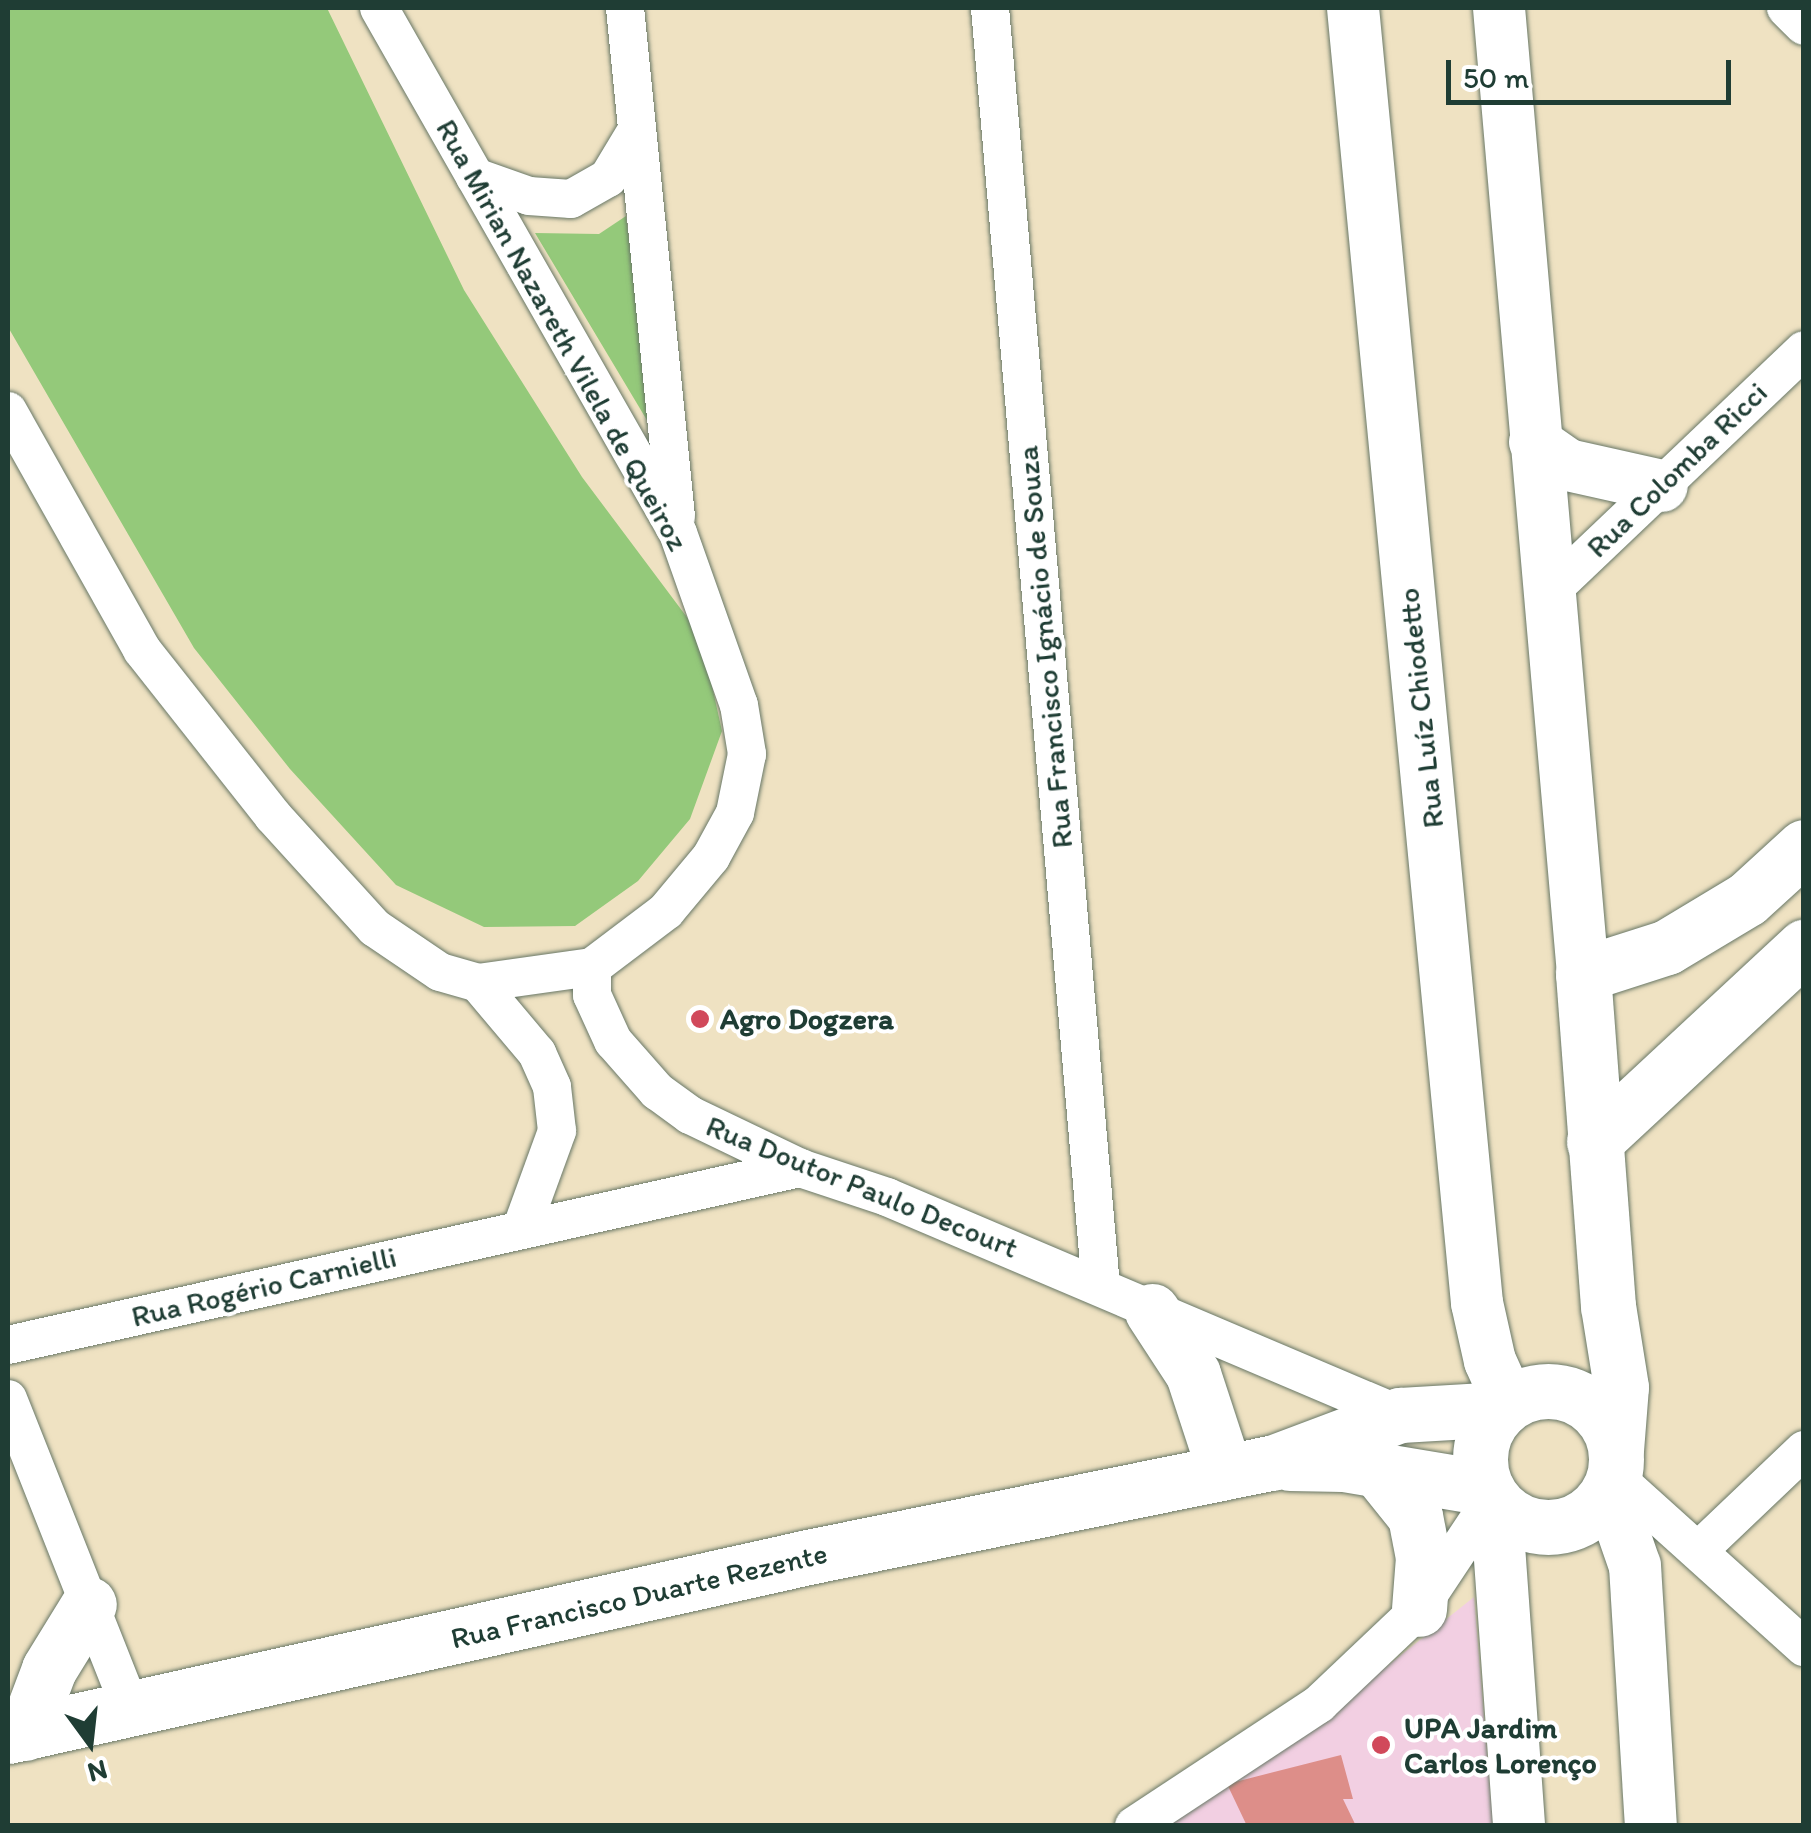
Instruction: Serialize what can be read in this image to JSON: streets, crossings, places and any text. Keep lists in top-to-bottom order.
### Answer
{
  "streets": {
    "main road": ["Rua Francisco Duarte Rezente"],
    "street": [
      "Rua Mirian Nazareth Vilela de Queiroz",
      "Rua Colomba Ricci",
      "Rua Francisco Ignácio de Souza",
      "Rua Luíz Chiodetto",
      "Rua Doutor Paulo Decourt",
      "Rua Rogério Carnielli"
    ]
  },
  "crossings": [
    ["Rua Mirian Nazareth Vilela de Queiroz", "Rua Doutor Paulo Decourt"],
    ["Rua Francisco Ignácio de Souza", "Rua Doutor Paulo Decourt"],
    ["Rua Luíz Chiodetto", "Rua Francisco Duarte Rezente"],
    ["Rua Doutor Paulo Decourt", "Rua Rogério Carnielli"],
    ["Rua Doutor Paulo Decourt", "Rua Francisco Duarte Rezente"]
  ],
  "places": ["Agro Dogzera", "UPA Jardim Carlos Lorenço"],
  "scale_bar": "50 m",
  "north": "bottom"
}
